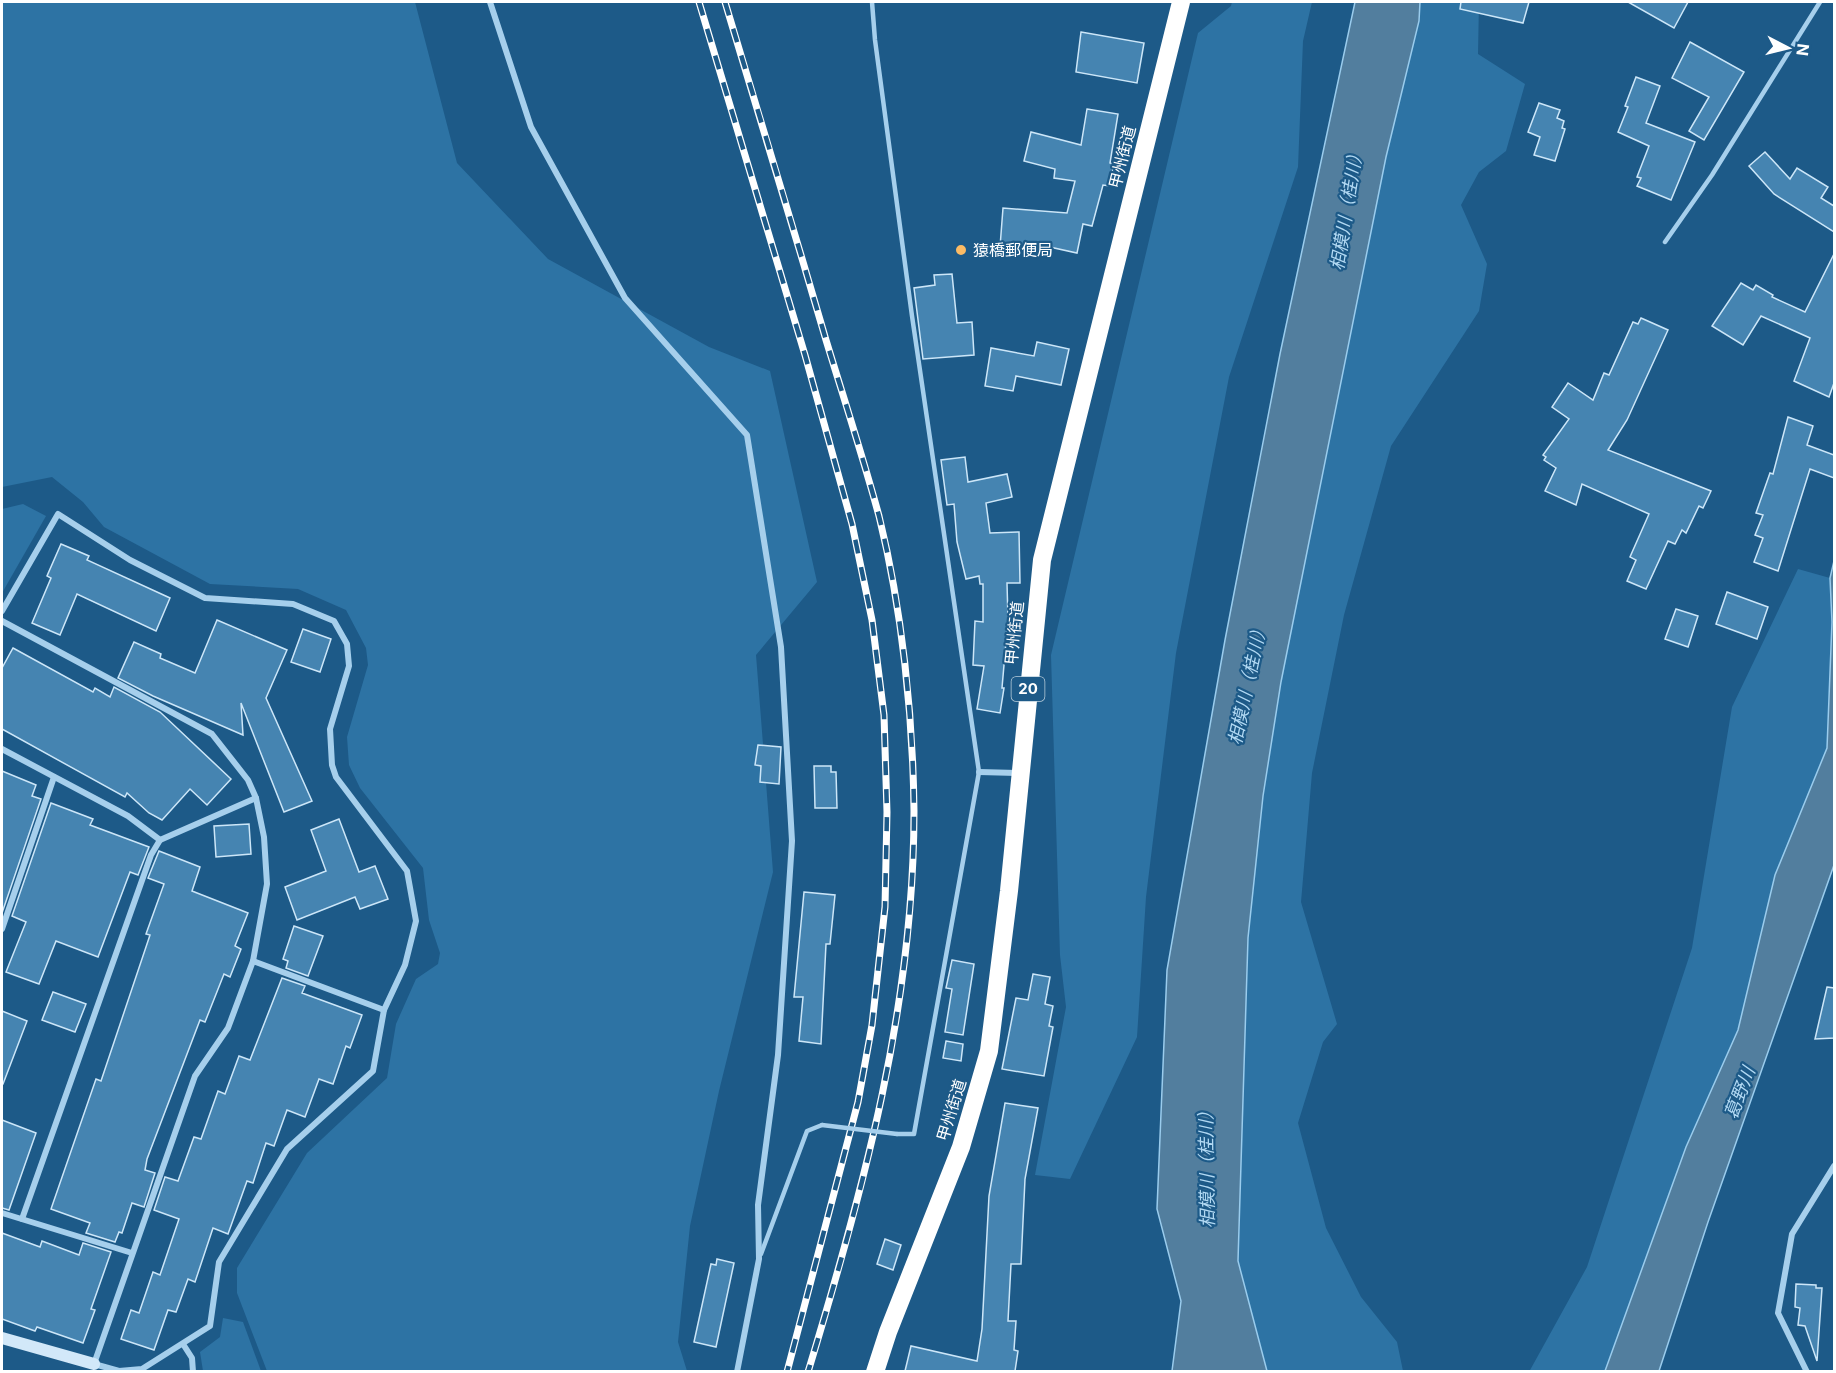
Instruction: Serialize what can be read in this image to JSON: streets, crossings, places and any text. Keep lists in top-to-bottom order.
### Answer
{
  "streets": {
    "highway": ["甲州街道", "20"]
  },
  "water": ["相模川（桂川）", "葛野川"],
  "places": ["猿橋郵便局"],
  "north": "right"
}
